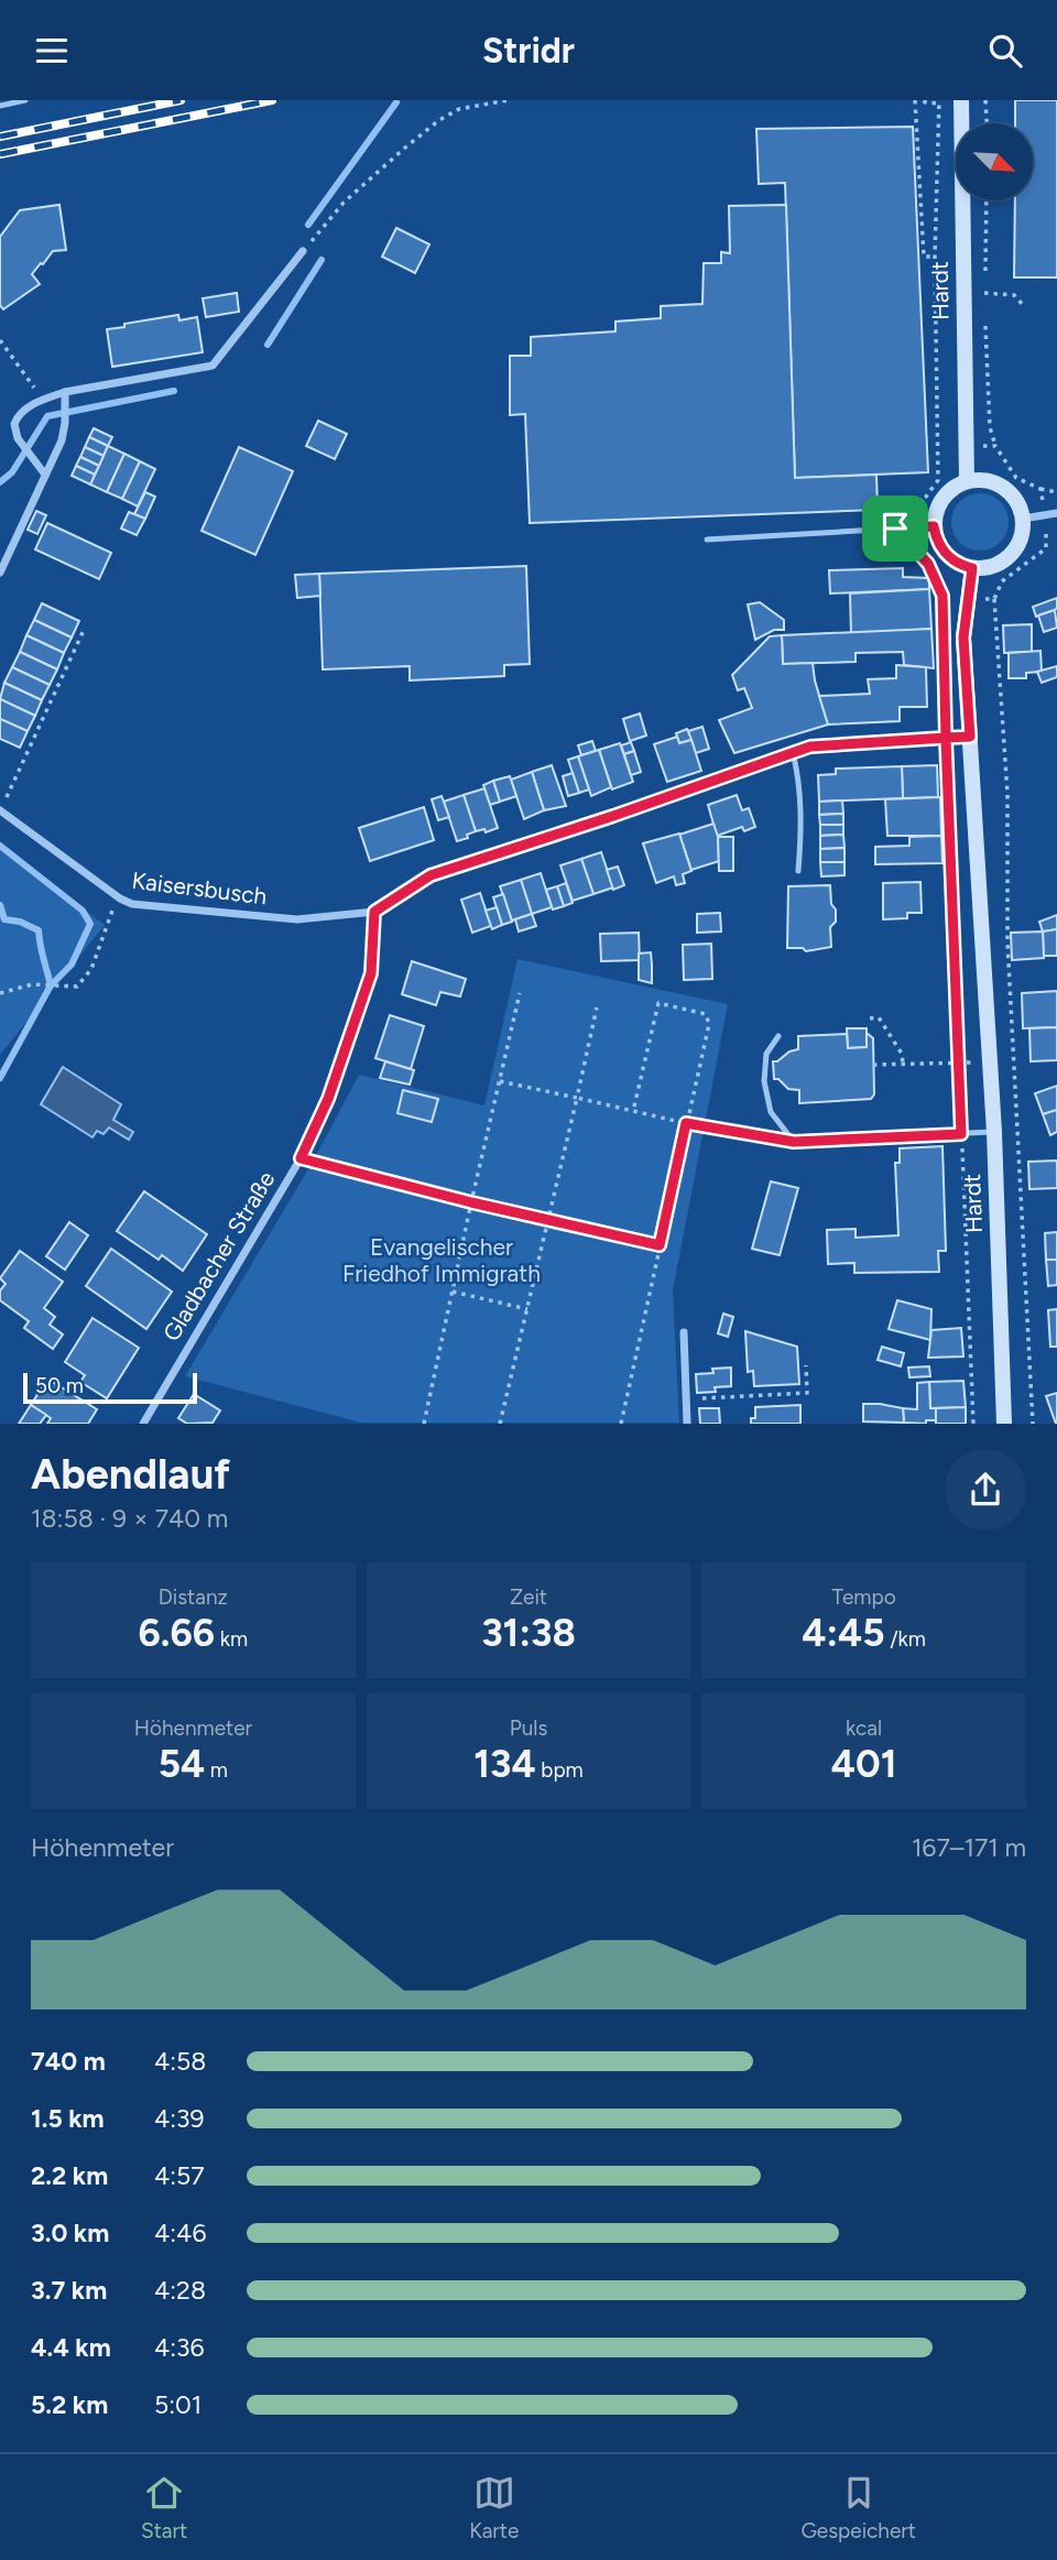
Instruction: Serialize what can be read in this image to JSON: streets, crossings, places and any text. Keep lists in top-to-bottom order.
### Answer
{
  "streets": {
    "main road": ["Hardt"],
    "street": ["Kaisersbusch", "Gladbacher Straße"]
  },
  "crossings": [
    ["Kaisersbusch", "Gladbacher Straße"]
  ],
  "parks": ["Evangelischer Friedhof Immigrath"],
  "scale_bar": "50 m",
  "north": "bottom right",
  "page": {
    "header": "Stridr",
    "scale": "50 m",
    "heading": ["Abendlauf", "18:58 · 9 × 740 m"],
    "stats": [
      ["Distanz", "6.66 km"],
      ["Zeit", "31:38"],
      ["Tempo", "4:45 /km"],
      ["Höhenmeter", "54 m"],
      ["Puls", "134 bpm"],
      ["kcal", "401"]
    ],
    "chart": ["Höhenmeter", "167–171 m"],
    "list": [
      {
        "name": "740 m",
        "note": "4:58"
      },
      {
        "name": "1.5 km",
        "note": "4:39"
      },
      {
        "name": "2.2 km",
        "note": "4:57"
      },
      {
        "name": "3.0 km",
        "note": "4:46"
      },
      {
        "name": "3.7 km",
        "note": "4:28"
      },
      {
        "name": "4.4 km",
        "note": "4:36"
      },
      {
        "name": "5.2 km",
        "note": "5:01"
      }
    ],
    "tabs": ["Start", "Karte", "Gespeichert"]
  }
}
